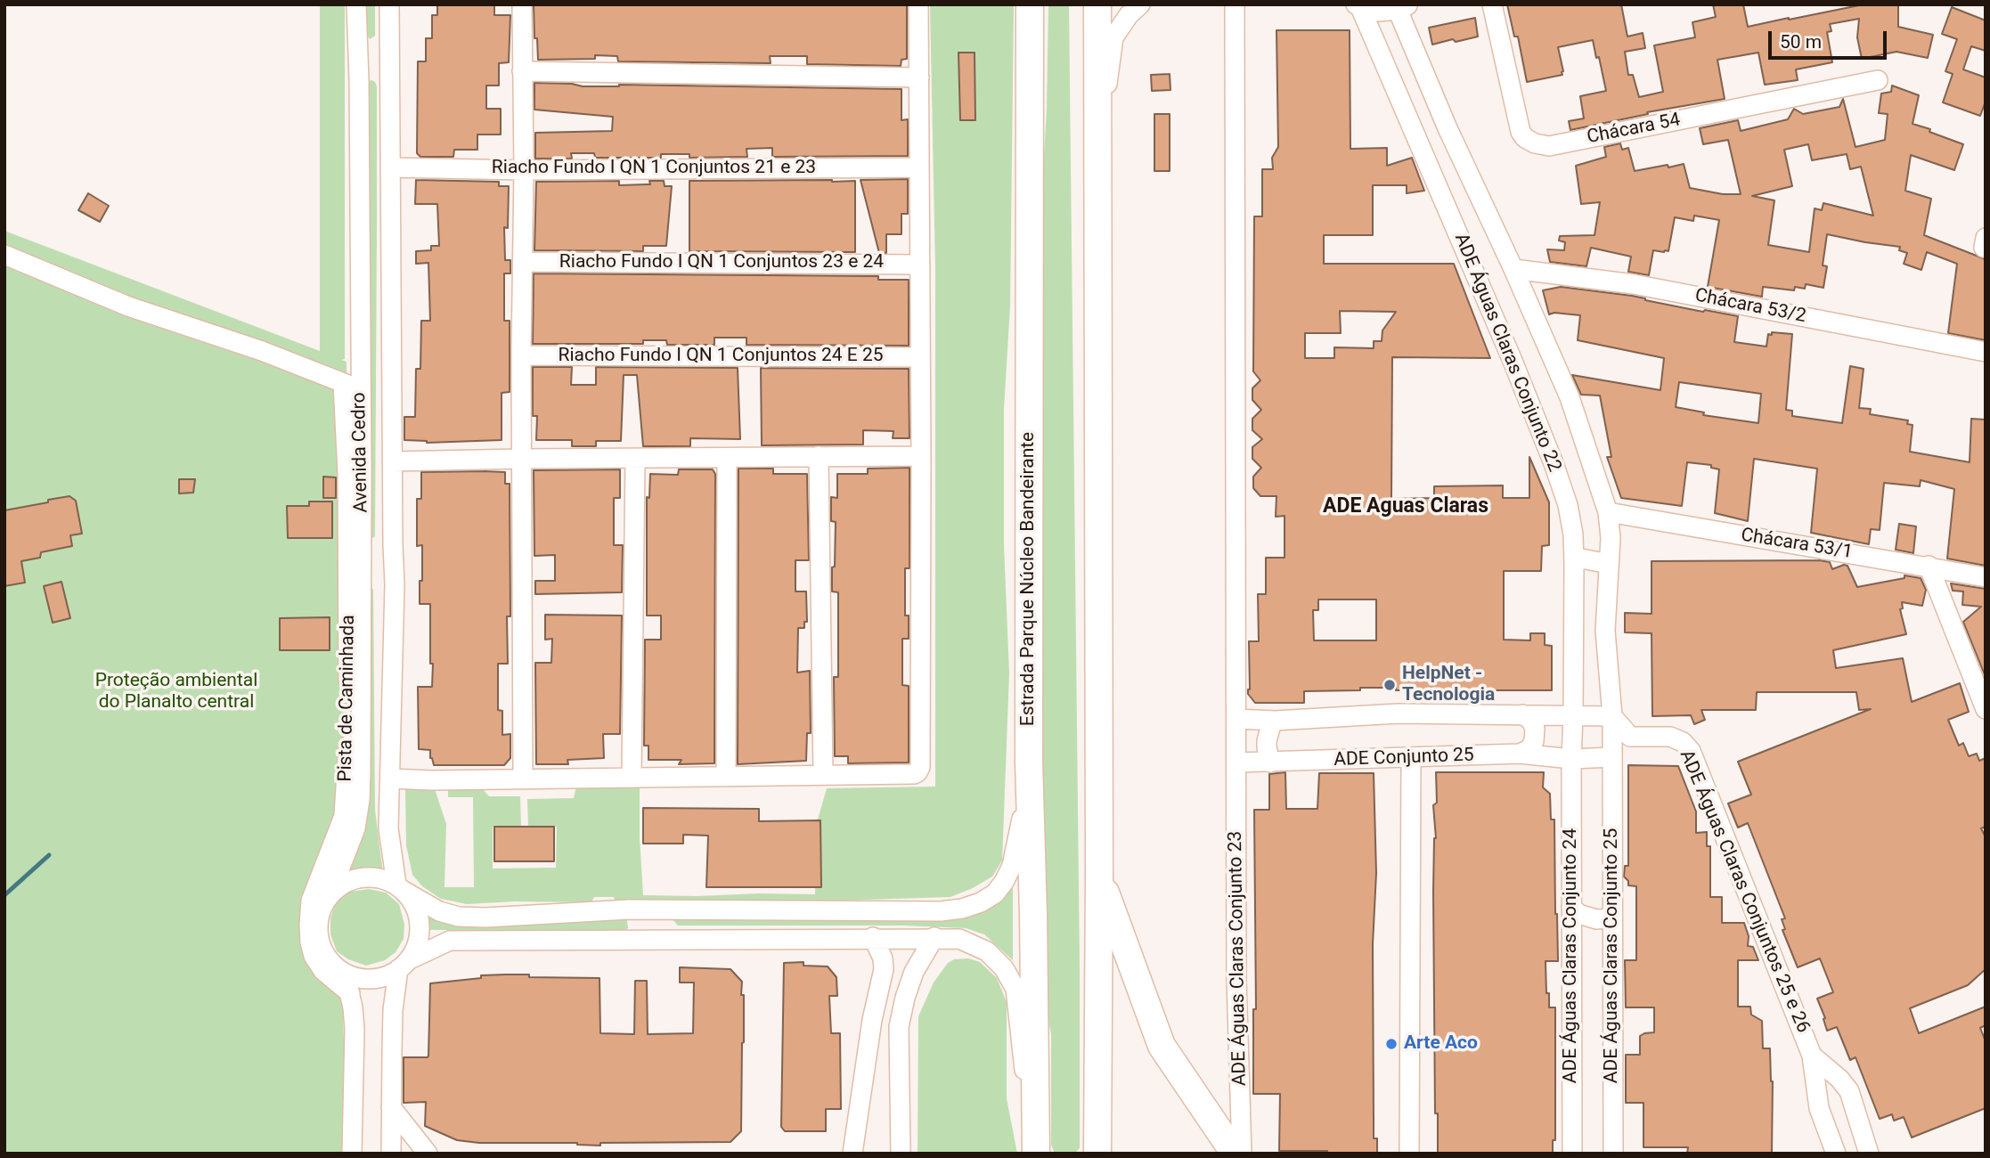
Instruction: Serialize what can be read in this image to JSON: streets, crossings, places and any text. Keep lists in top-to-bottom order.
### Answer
{
  "streets": {
    "highway": ["Estrada Parque Núcleo Bandeirante"],
    "street": [
      "Chácara 54",
      "Riacho Fundo I QN 1 Conjuntos 21 e 23",
      "Riacho Fundo I QN 1 Conjuntos 23 e 24",
      "Chácara 53/2",
      "ADE Águas Claras Conjunto 22",
      "Riacho Fundo I QN 1 Conjuntos 24 E 25",
      "Avenida Cedro",
      "Chácara 53/1",
      "Pista de Caminhada",
      "ADE Conjunto 25",
      "ADE Águas Claras Conjuntos 25 e 26",
      "ADE Águas Claras Conjunto 24",
      "ADE Águas Claras Conjunto 25",
      "ADE Águas Claras Conjunto 23"
    ]
  },
  "crossings": [
    ["Riacho Fundo I QN 1 Conjuntos 21 e 23", "Avenida Cedro"],
    ["Chácara 53/2", "ADE Águas Claras Conjunto 25"],
    ["ADE Águas Claras Conjunto 22", "ADE Águas Claras Conjunto 24"],
    ["Chácara 53/1", "ADE Águas Claras Conjunto 25"],
    ["ADE Conjunto 25", "ADE Águas Claras Conjunto 24"],
    ["ADE Conjunto 25", "ADE Águas Claras Conjunto 25"],
    ["ADE Conjunto 25", "ADE Águas Claras Conjunto 23"]
  ],
  "districts": ["ADE Aguas Claras"],
  "parks": ["Proteção ambiental do Planalto central"],
  "places": ["HelpNet - Tecnologia", "Arte Aco"],
  "scale_bar": "50 m"
}
